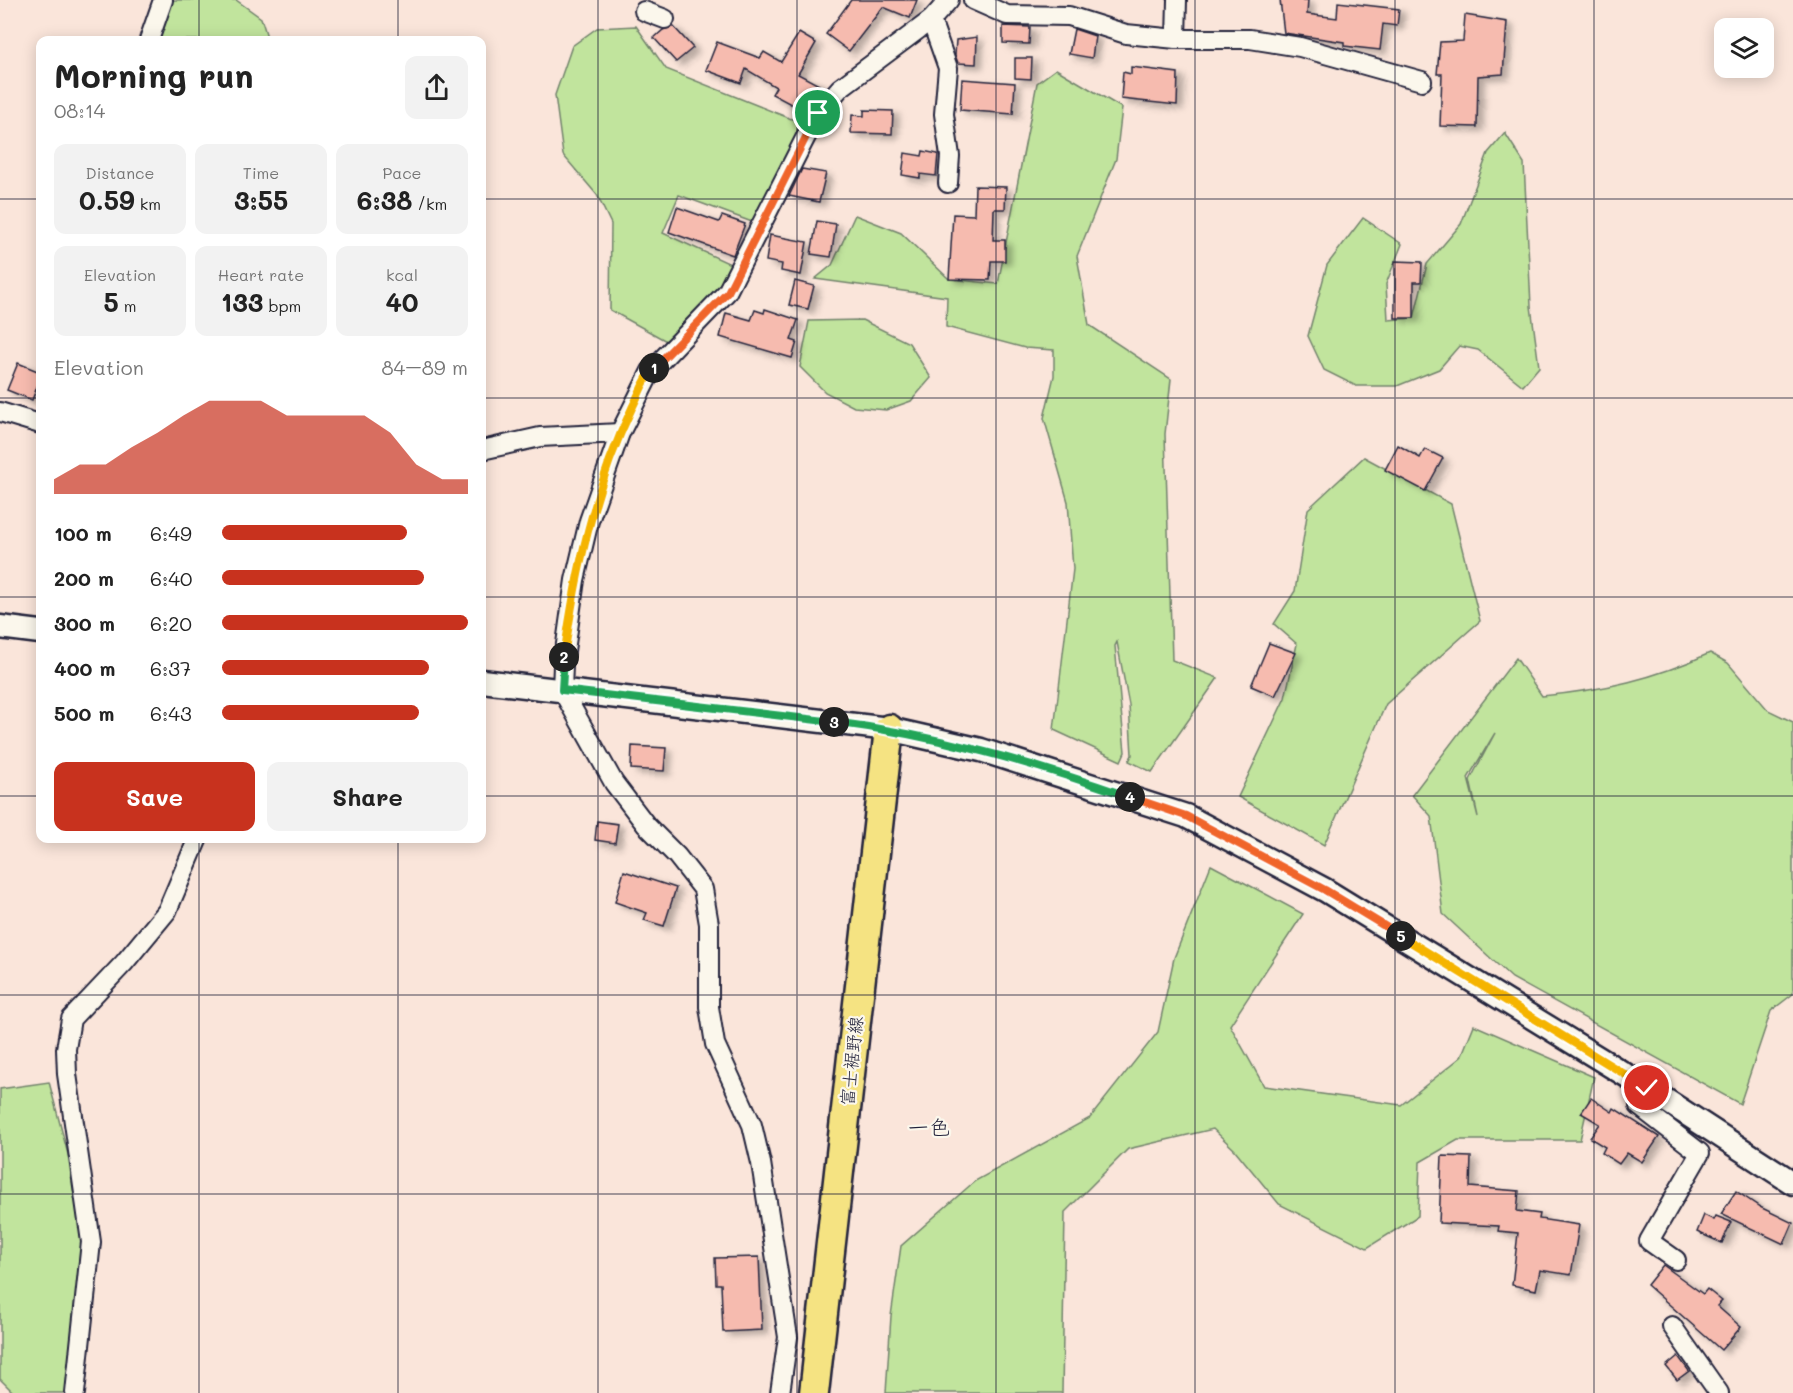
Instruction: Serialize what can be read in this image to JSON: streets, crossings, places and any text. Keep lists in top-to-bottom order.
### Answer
{
  "streets": {
    "main road": ["富士裾野線"]
  },
  "districts": ["一色"],
  "page": {
    "heading": ["Morning run", "08:14"],
    "stats": [
      ["Distance", "0.59 km"],
      ["Time", "3:55"],
      ["Pace", "6:38 /km"],
      ["Elevation", "5 m"],
      ["Heart rate", "133 bpm"],
      ["kcal", "40"]
    ],
    "chart": ["Elevation", "84–89 m"],
    "pins": [
      "1",
      "2",
      "3",
      "4",
      "5"
    ],
    "list": [
      {
        "name": "100 m",
        "note": "6:49"
      },
      {
        "name": "200 m",
        "note": "6:40"
      },
      {
        "name": "300 m",
        "note": "6:20"
      },
      {
        "name": "400 m",
        "note": "6:37"
      },
      {
        "name": "500 m",
        "note": "6:43"
      }
    ],
    "buttons": ["Save", "Share"]
  }
}
